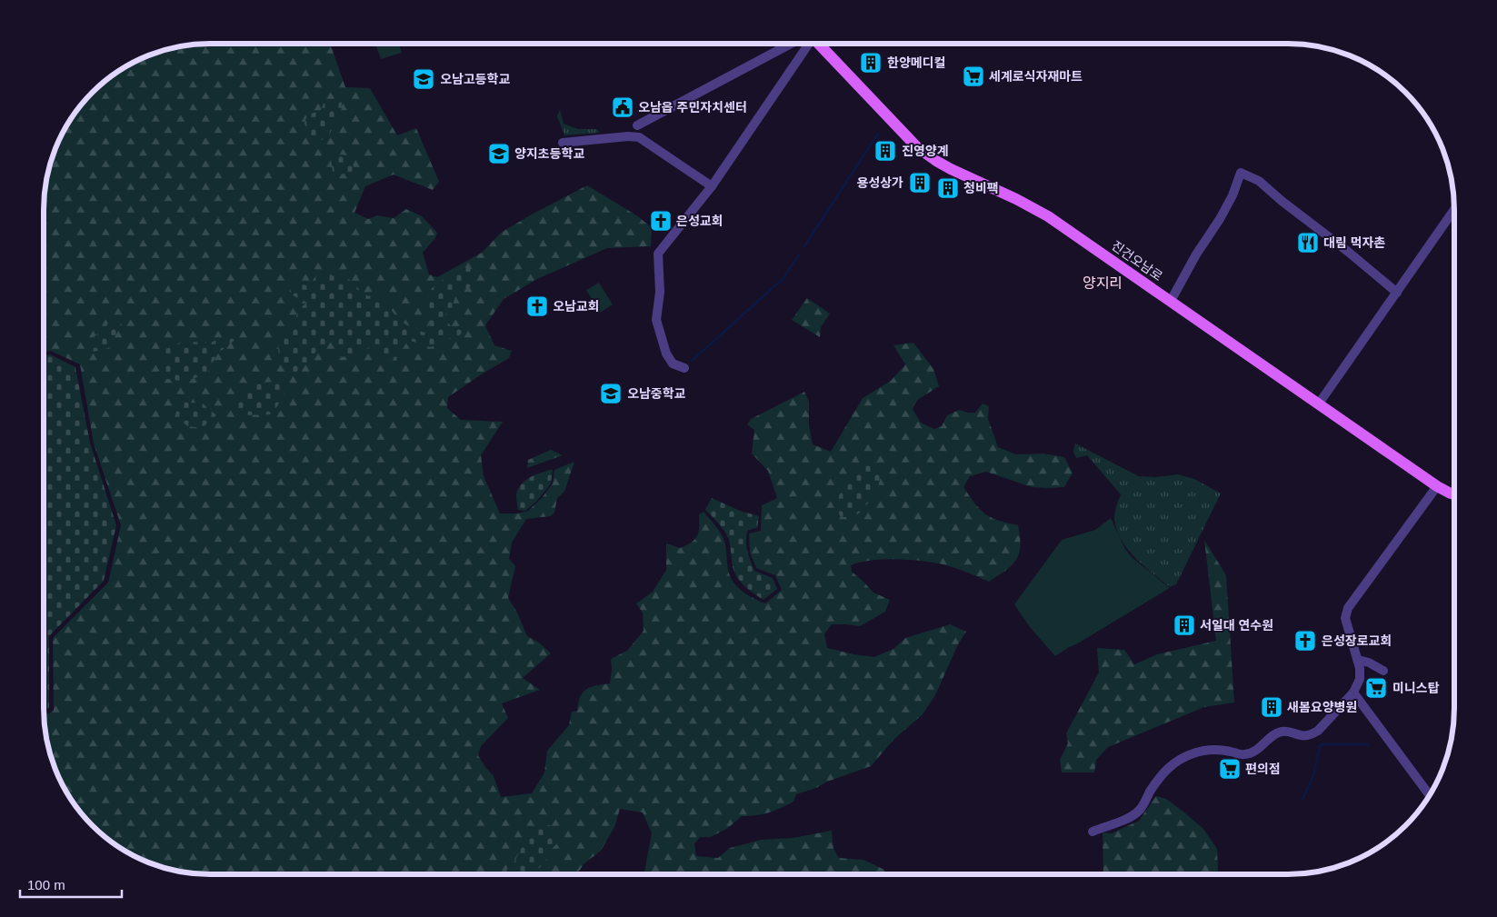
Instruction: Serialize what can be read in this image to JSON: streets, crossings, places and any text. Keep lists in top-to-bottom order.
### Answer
{
  "streets": {
    "main road": ["진건오남로"]
  },
  "districts": ["양지리"],
  "places": {
    "building": [
      "한양메디컬",
      "진영양계",
      "용성상가",
      "청비팩",
      "서일대 연수원",
      "새봄요양병원"
    ],
    "supermarket": ["세계로식자재마트", "미니스탑", "편의점"],
    "school or university": ["오남고등학교", "양지초등학교", "오남중학교"],
    "public building": ["오남읍 주민자치센터"],
    "church": ["은성교회", "오남교회", "은성장로교회"],
    "restaurant": ["대림 먹자촌"]
  },
  "scale_bar": "100 m"
}
